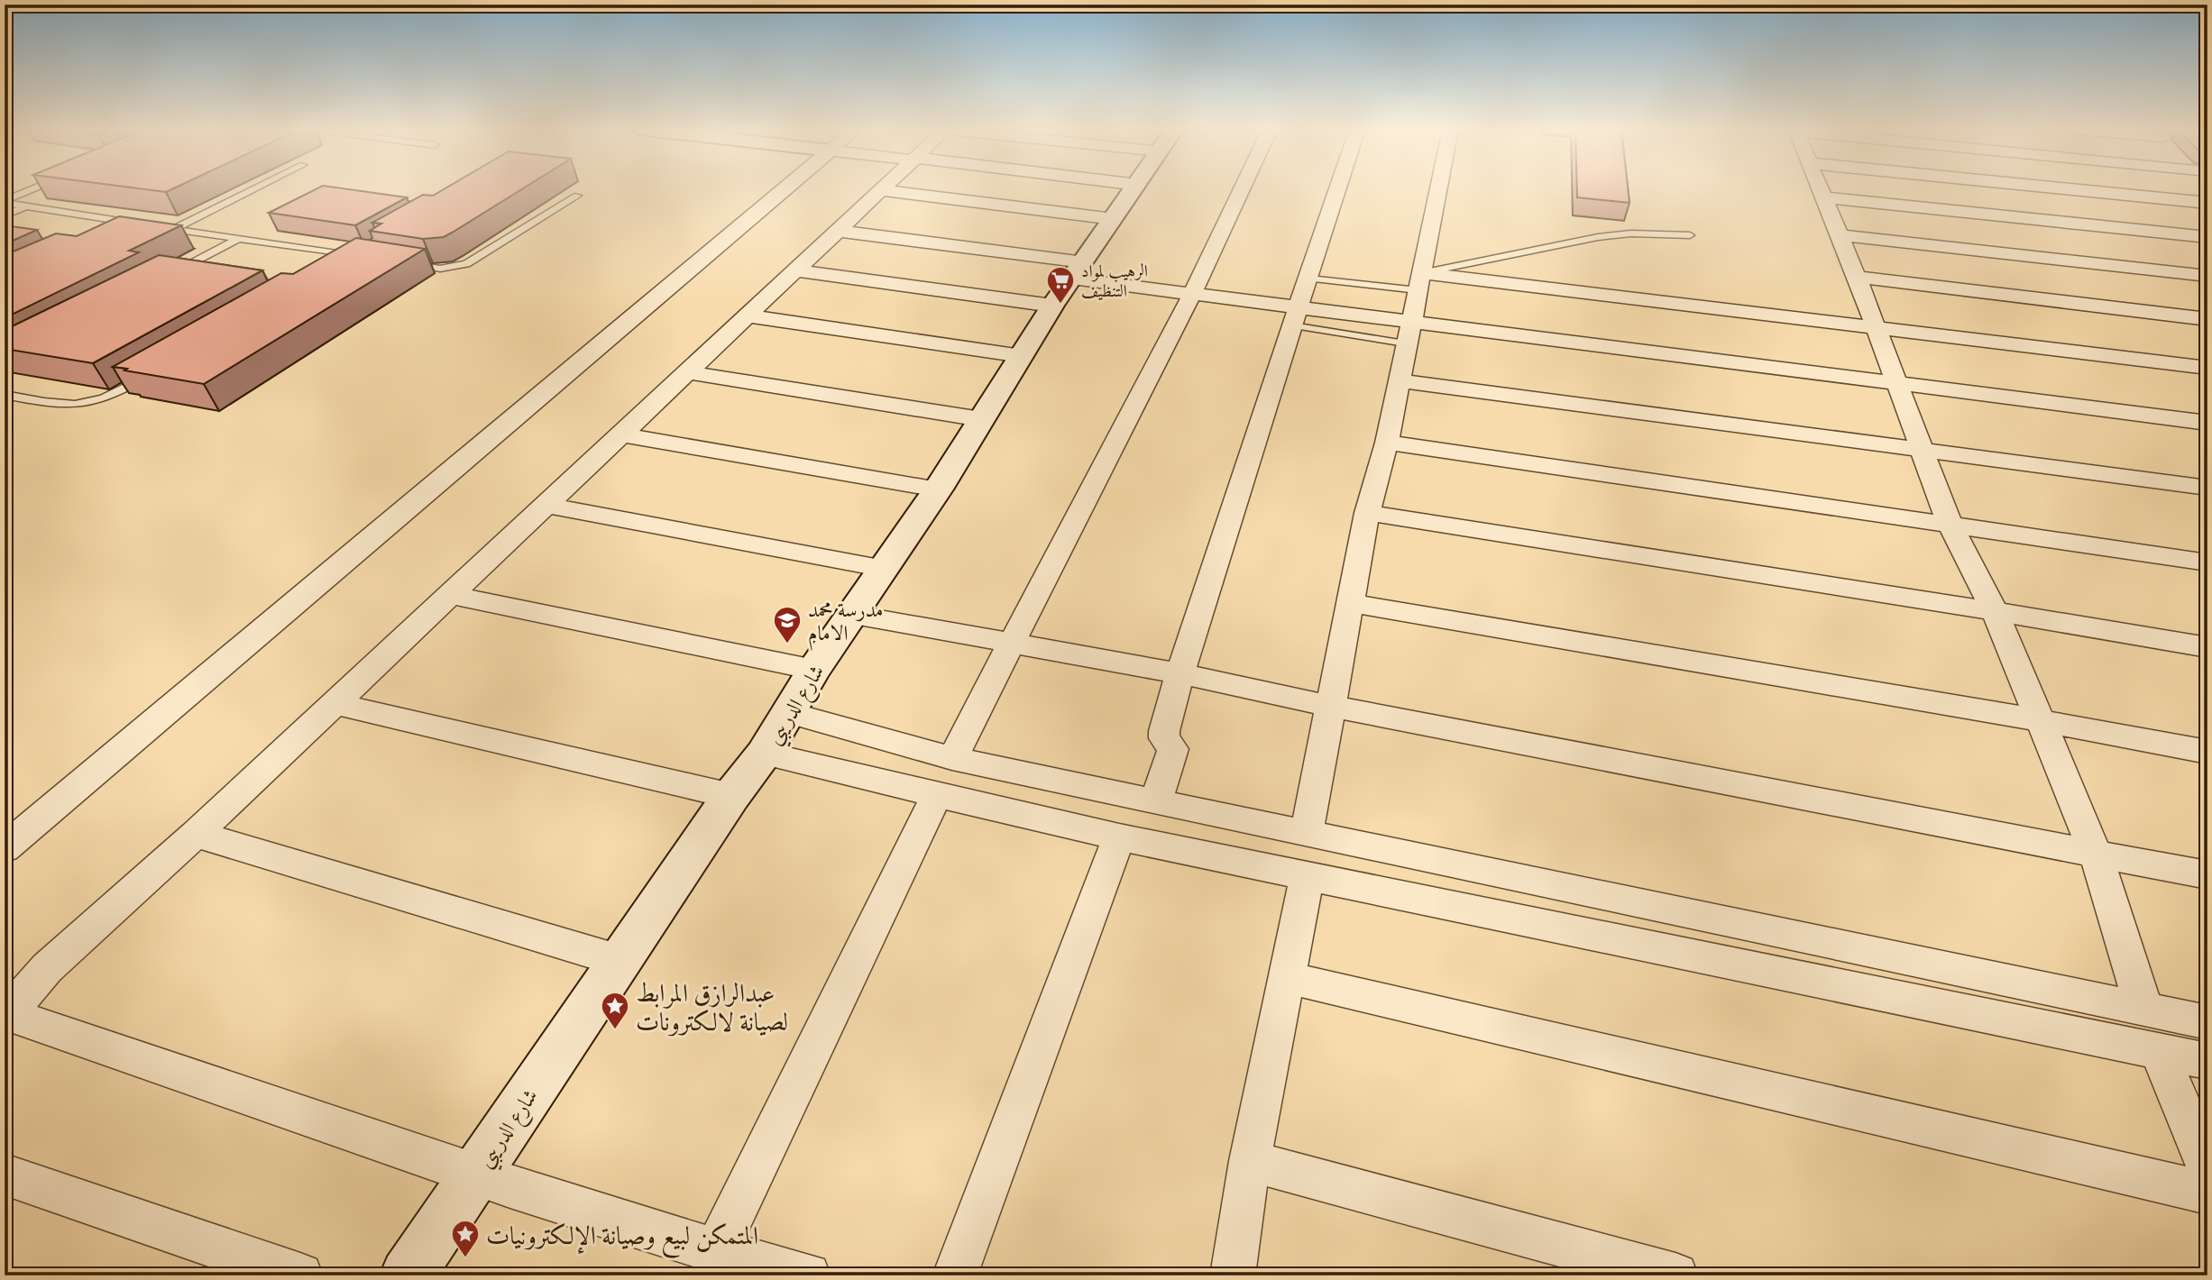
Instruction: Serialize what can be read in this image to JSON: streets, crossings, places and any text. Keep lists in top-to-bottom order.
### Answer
{
  "streets": {
    "street": ["شارع الدريبي"]
  },
  "places": {
    "supermarket": ["الرهيب لمواد التنظيف"],
    "school or university": ["مدرسة محمد الامام"],
    "place": ["عبدالرازق المرابط لصيانة لالكترونات", "المتمكن لبيع وصيانة الإلكترونيات"]
  }
}
